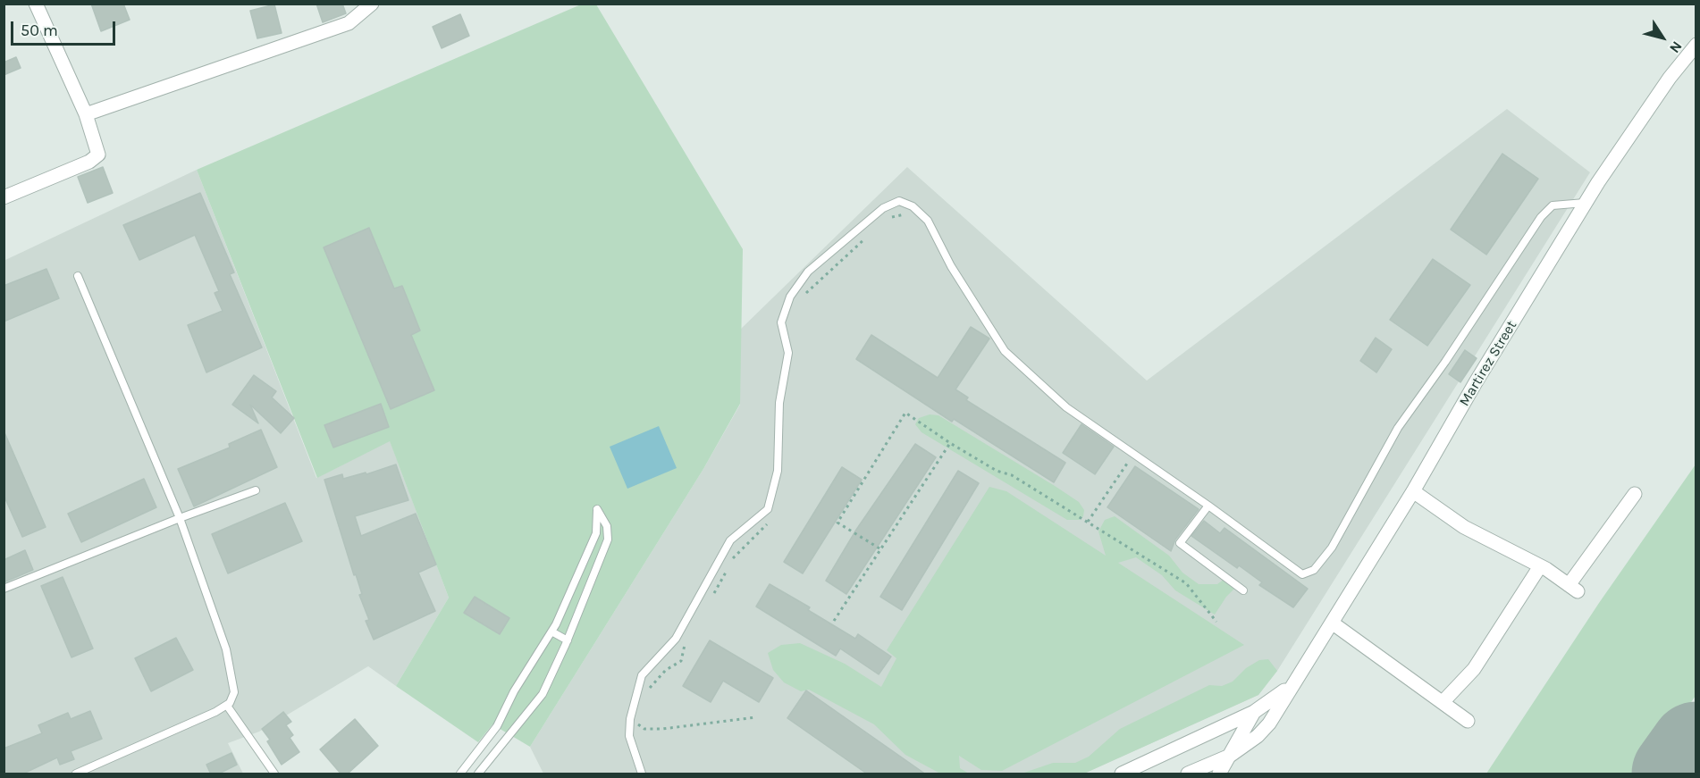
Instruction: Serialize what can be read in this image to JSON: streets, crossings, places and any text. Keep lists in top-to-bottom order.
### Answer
{
  "streets": {
    "street": ["Martirez Street"]
  },
  "scale_bar": "50 m",
  "north": "bottom right"
}
